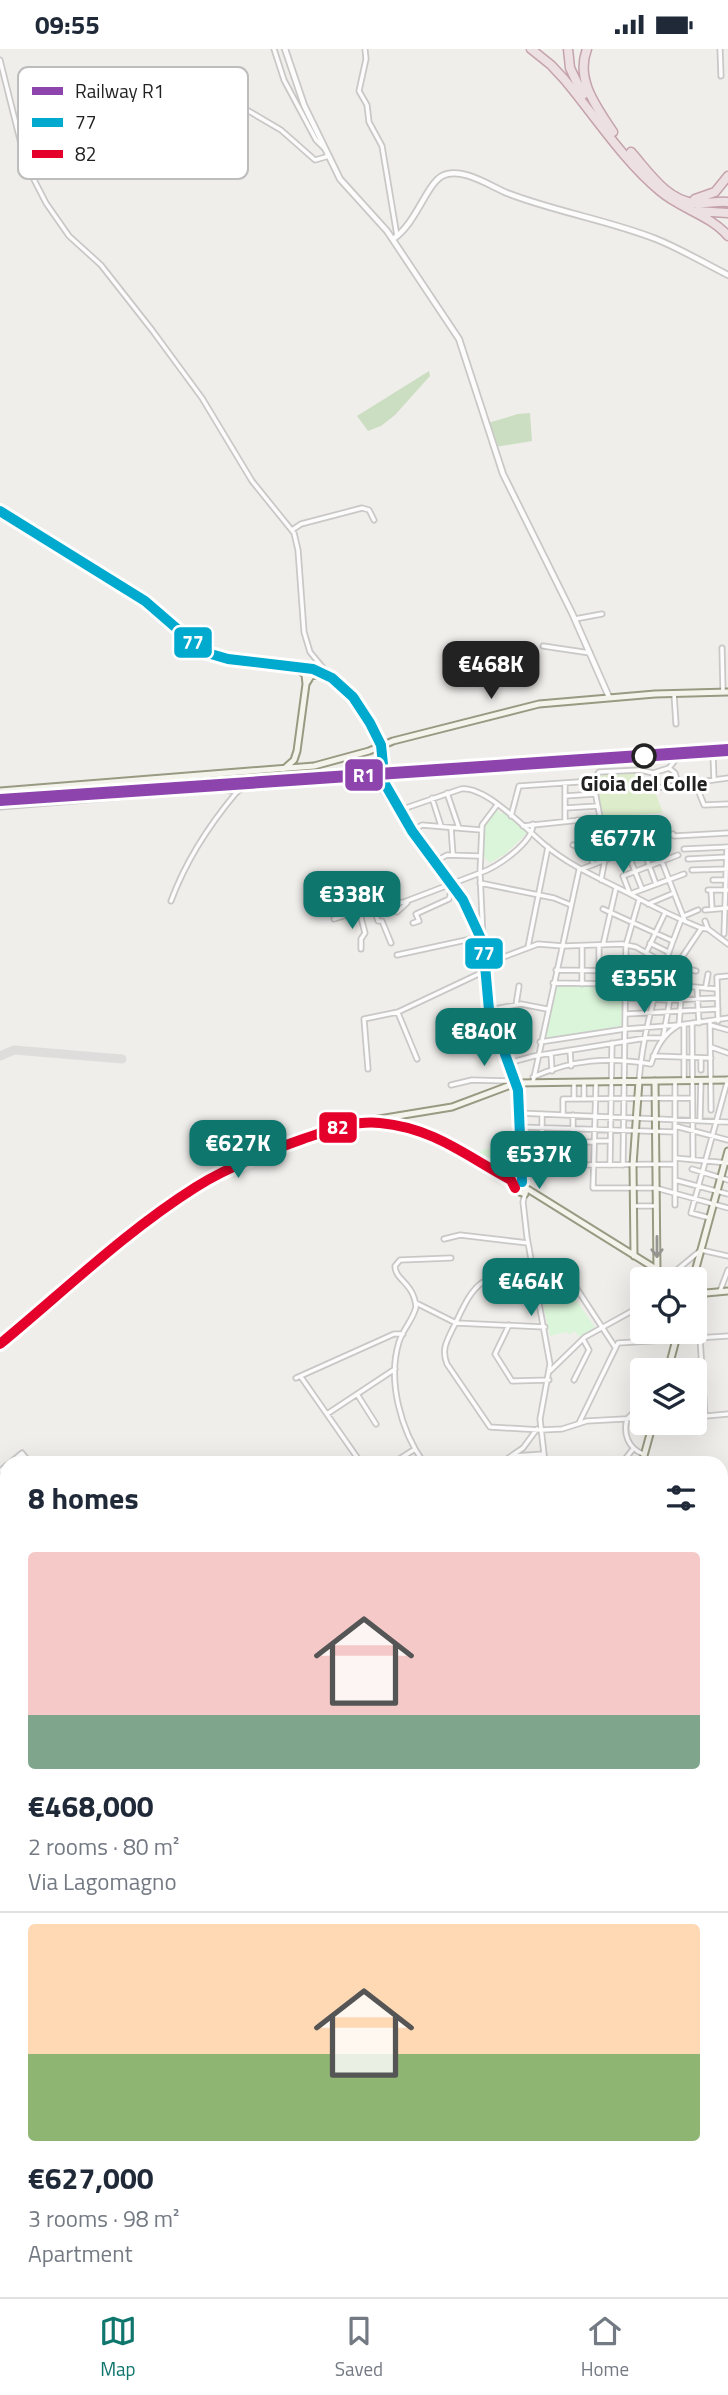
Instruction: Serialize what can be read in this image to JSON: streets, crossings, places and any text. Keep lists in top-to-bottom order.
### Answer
{
  "places": ["Gioia del Colle"],
  "lines": ["transit line 77", "rail line R1", "transit line 82"],
  "legend": ["Railway R1", "77", "82"],
  "page": {
    "status": "09:55",
    "price": [
      "€468K",
      "€677K",
      "€338K",
      "€355K",
      "€840K",
      "€627K",
      "€537K",
      "€464K"
    ],
    "heading": "8 homes",
    "list": [
      {
        "name": "€468,000",
        "note": "2 rooms · 80 m² · Via Lagomagno"
      },
      {
        "name": "€627,000",
        "note": "3 rooms · 98 m² · Apartment"
      }
    ],
    "tabs": ["Map", "Saved", "Home"]
  }
}
